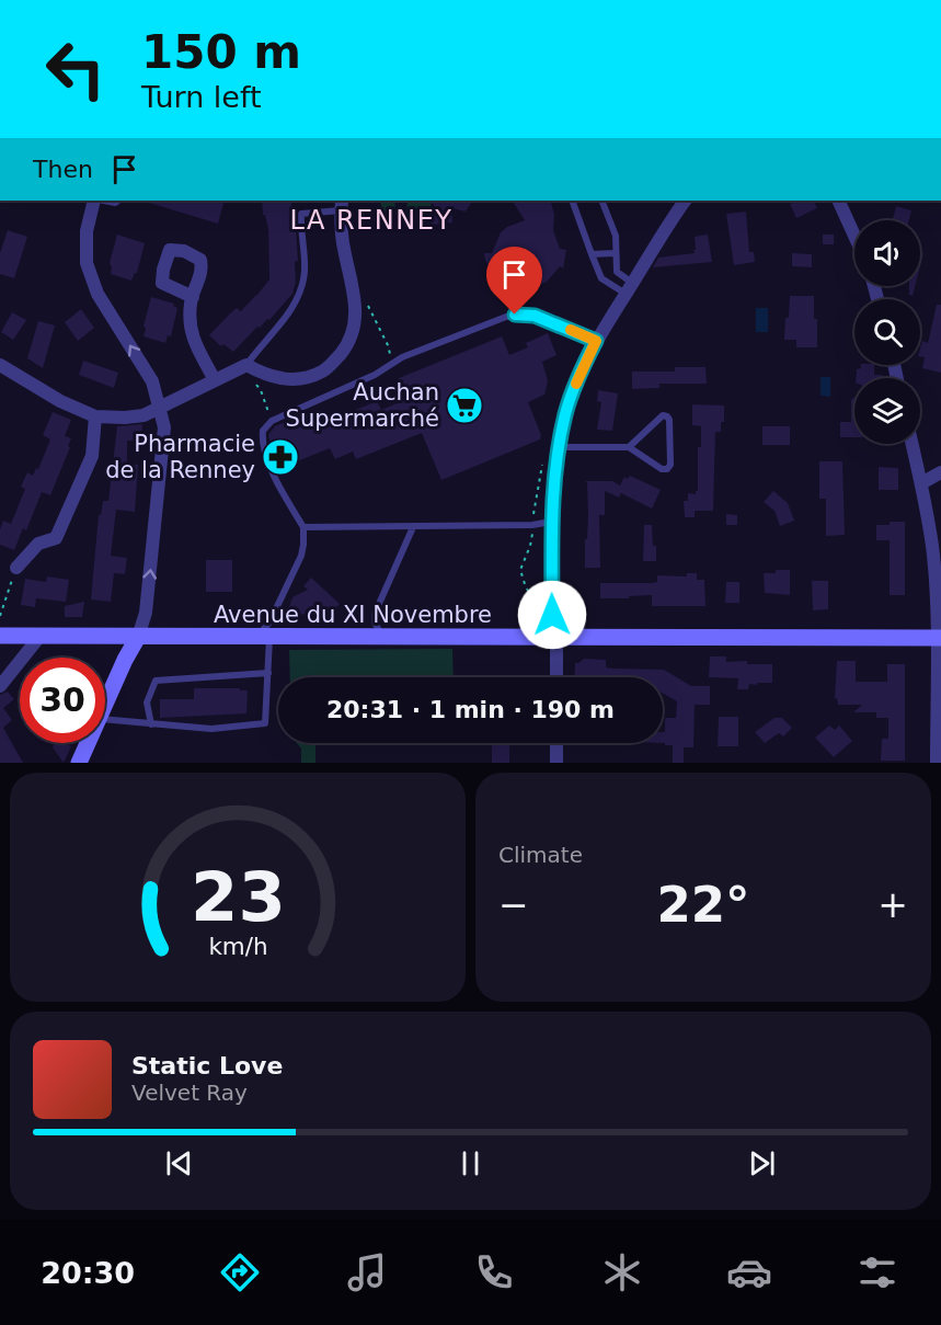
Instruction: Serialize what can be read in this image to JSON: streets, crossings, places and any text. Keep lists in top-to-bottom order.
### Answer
{
  "streets": {
    "main road": ["Avenue du XI Novembre"]
  },
  "districts": ["LA RENNEY"],
  "places": {
    "supermarket": ["Auchan Supermarché"],
    "pharmacy": ["Pharmacie de la Renney"]
  },
  "page": {
    "turn": ["150 m", "Turn left"],
    "then": "Then",
    "limit": "30",
    "trip": "20:31 · 1 min · 190 m",
    "tile": "Climate",
    "heat": ["−", "22°", "+"],
    "song": ["Static Love", "Velvet Ray"],
    "tabs": "20:30",
    "gauge": ["23", "km/h"]
  }
}
